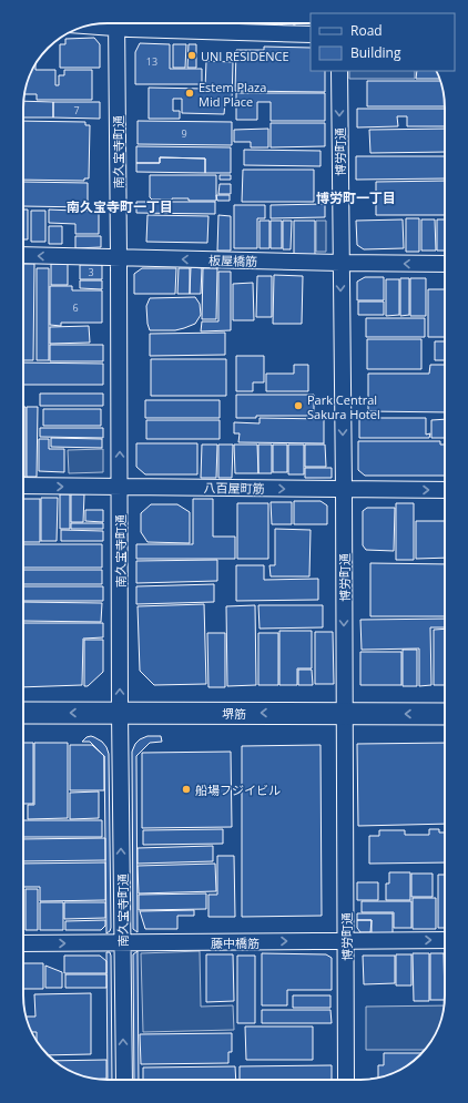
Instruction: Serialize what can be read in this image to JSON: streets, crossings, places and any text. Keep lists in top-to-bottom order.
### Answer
{
  "streets": {
    "main road": ["堺筋"],
    "street": [
      "南久宝寺町通",
      "博労町通",
      "板屋橋筋",
      "八百屋町筋",
      "藤中橋筋"
    ]
  },
  "crossings": [
    ["南久宝寺町通", "板屋橋筋"],
    ["南久宝寺町通", "八百屋町筋"],
    ["南久宝寺町通", "堺筋"],
    ["南久宝寺町通", "藤中橋筋"],
    ["博労町通", "板屋橋筋"],
    ["博労町通", "八百屋町筋"],
    ["博労町通", "堺筋"],
    ["博労町通", "藤中橋筋"]
  ],
  "one_way": [
    "南久宝寺町通",
    "博労町通",
    "板屋橋筋",
    "八百屋町筋",
    "堺筋",
    "藤中橋筋"
  ],
  "districts": ["博労町一丁目", "南久宝寺町一丁目"],
  "places": [
    "UNI RESIDENCE",
    "Estem Plaza Mid Place",
    "Park Central Sakura Hotel",
    "船場フジイビル"
  ],
  "house_numbers": [
    "13",
    "7",
    "9",
    "3",
    "6"
  ],
  "legend": ["Road", "Building"]
}
